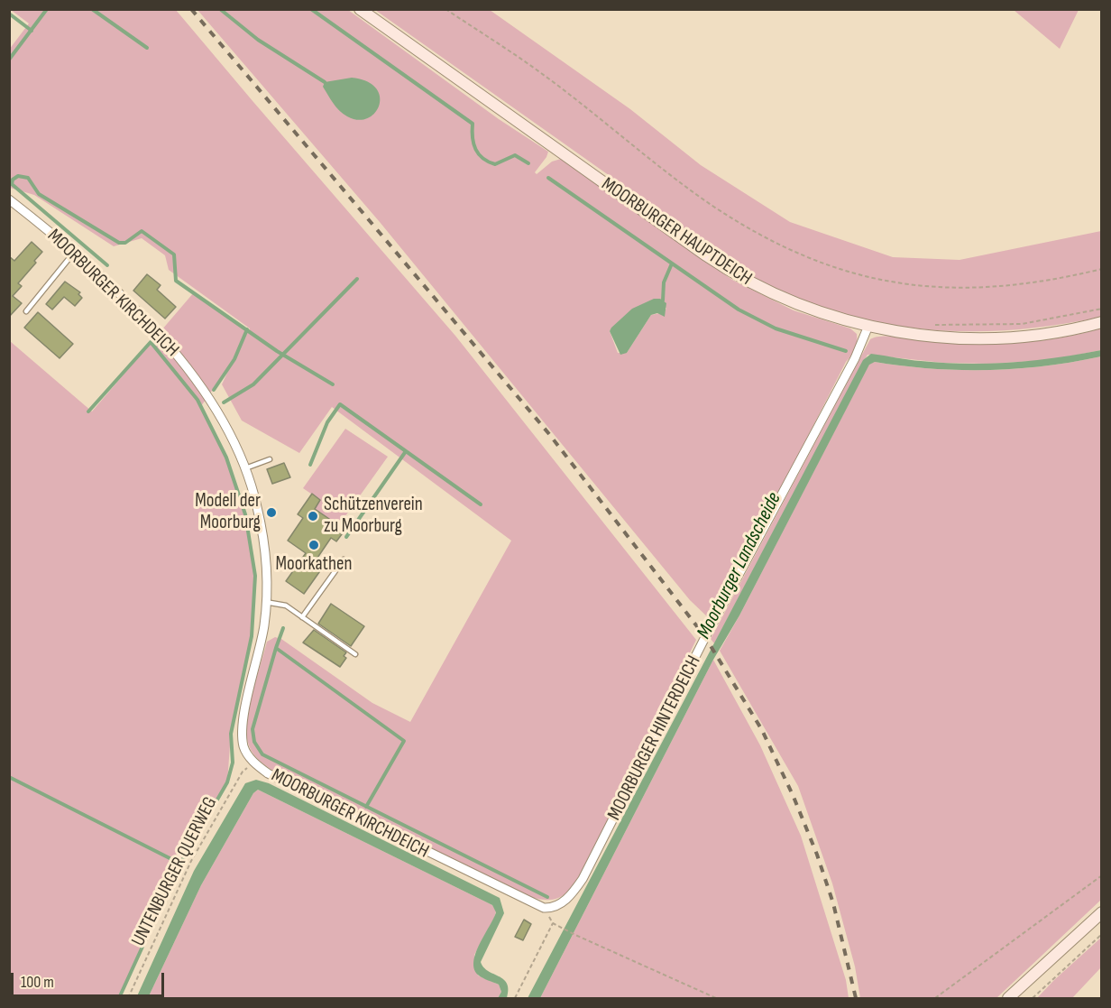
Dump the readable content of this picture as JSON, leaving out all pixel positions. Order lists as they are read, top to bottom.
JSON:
{
  "streets": {
    "main road": ["MOORBURGER HAUPTDEICH"],
    "street": ["MOORBURGER KIRCHDEICH", "MOORBURGER HINTERDEICH"],
    "path": ["UNTENBURGER QUERWEG"]
  },
  "crossings": [
    ["MOORBURGER HAUPTDEICH", "MOORBURGER HINTERDEICH"],
    ["MOORBURGER KIRCHDEICH", "MOORBURGER HINTERDEICH"],
    ["MOORBURGER KIRCHDEICH", "UNTENBURGER QUERWEG"]
  ],
  "water": ["Moorburger Landscheide"],
  "places": ["Modell der Moorburg", "Schützenverein zu Moorburg", "Moorkathen"],
  "scale_bar": "100 m"
}
